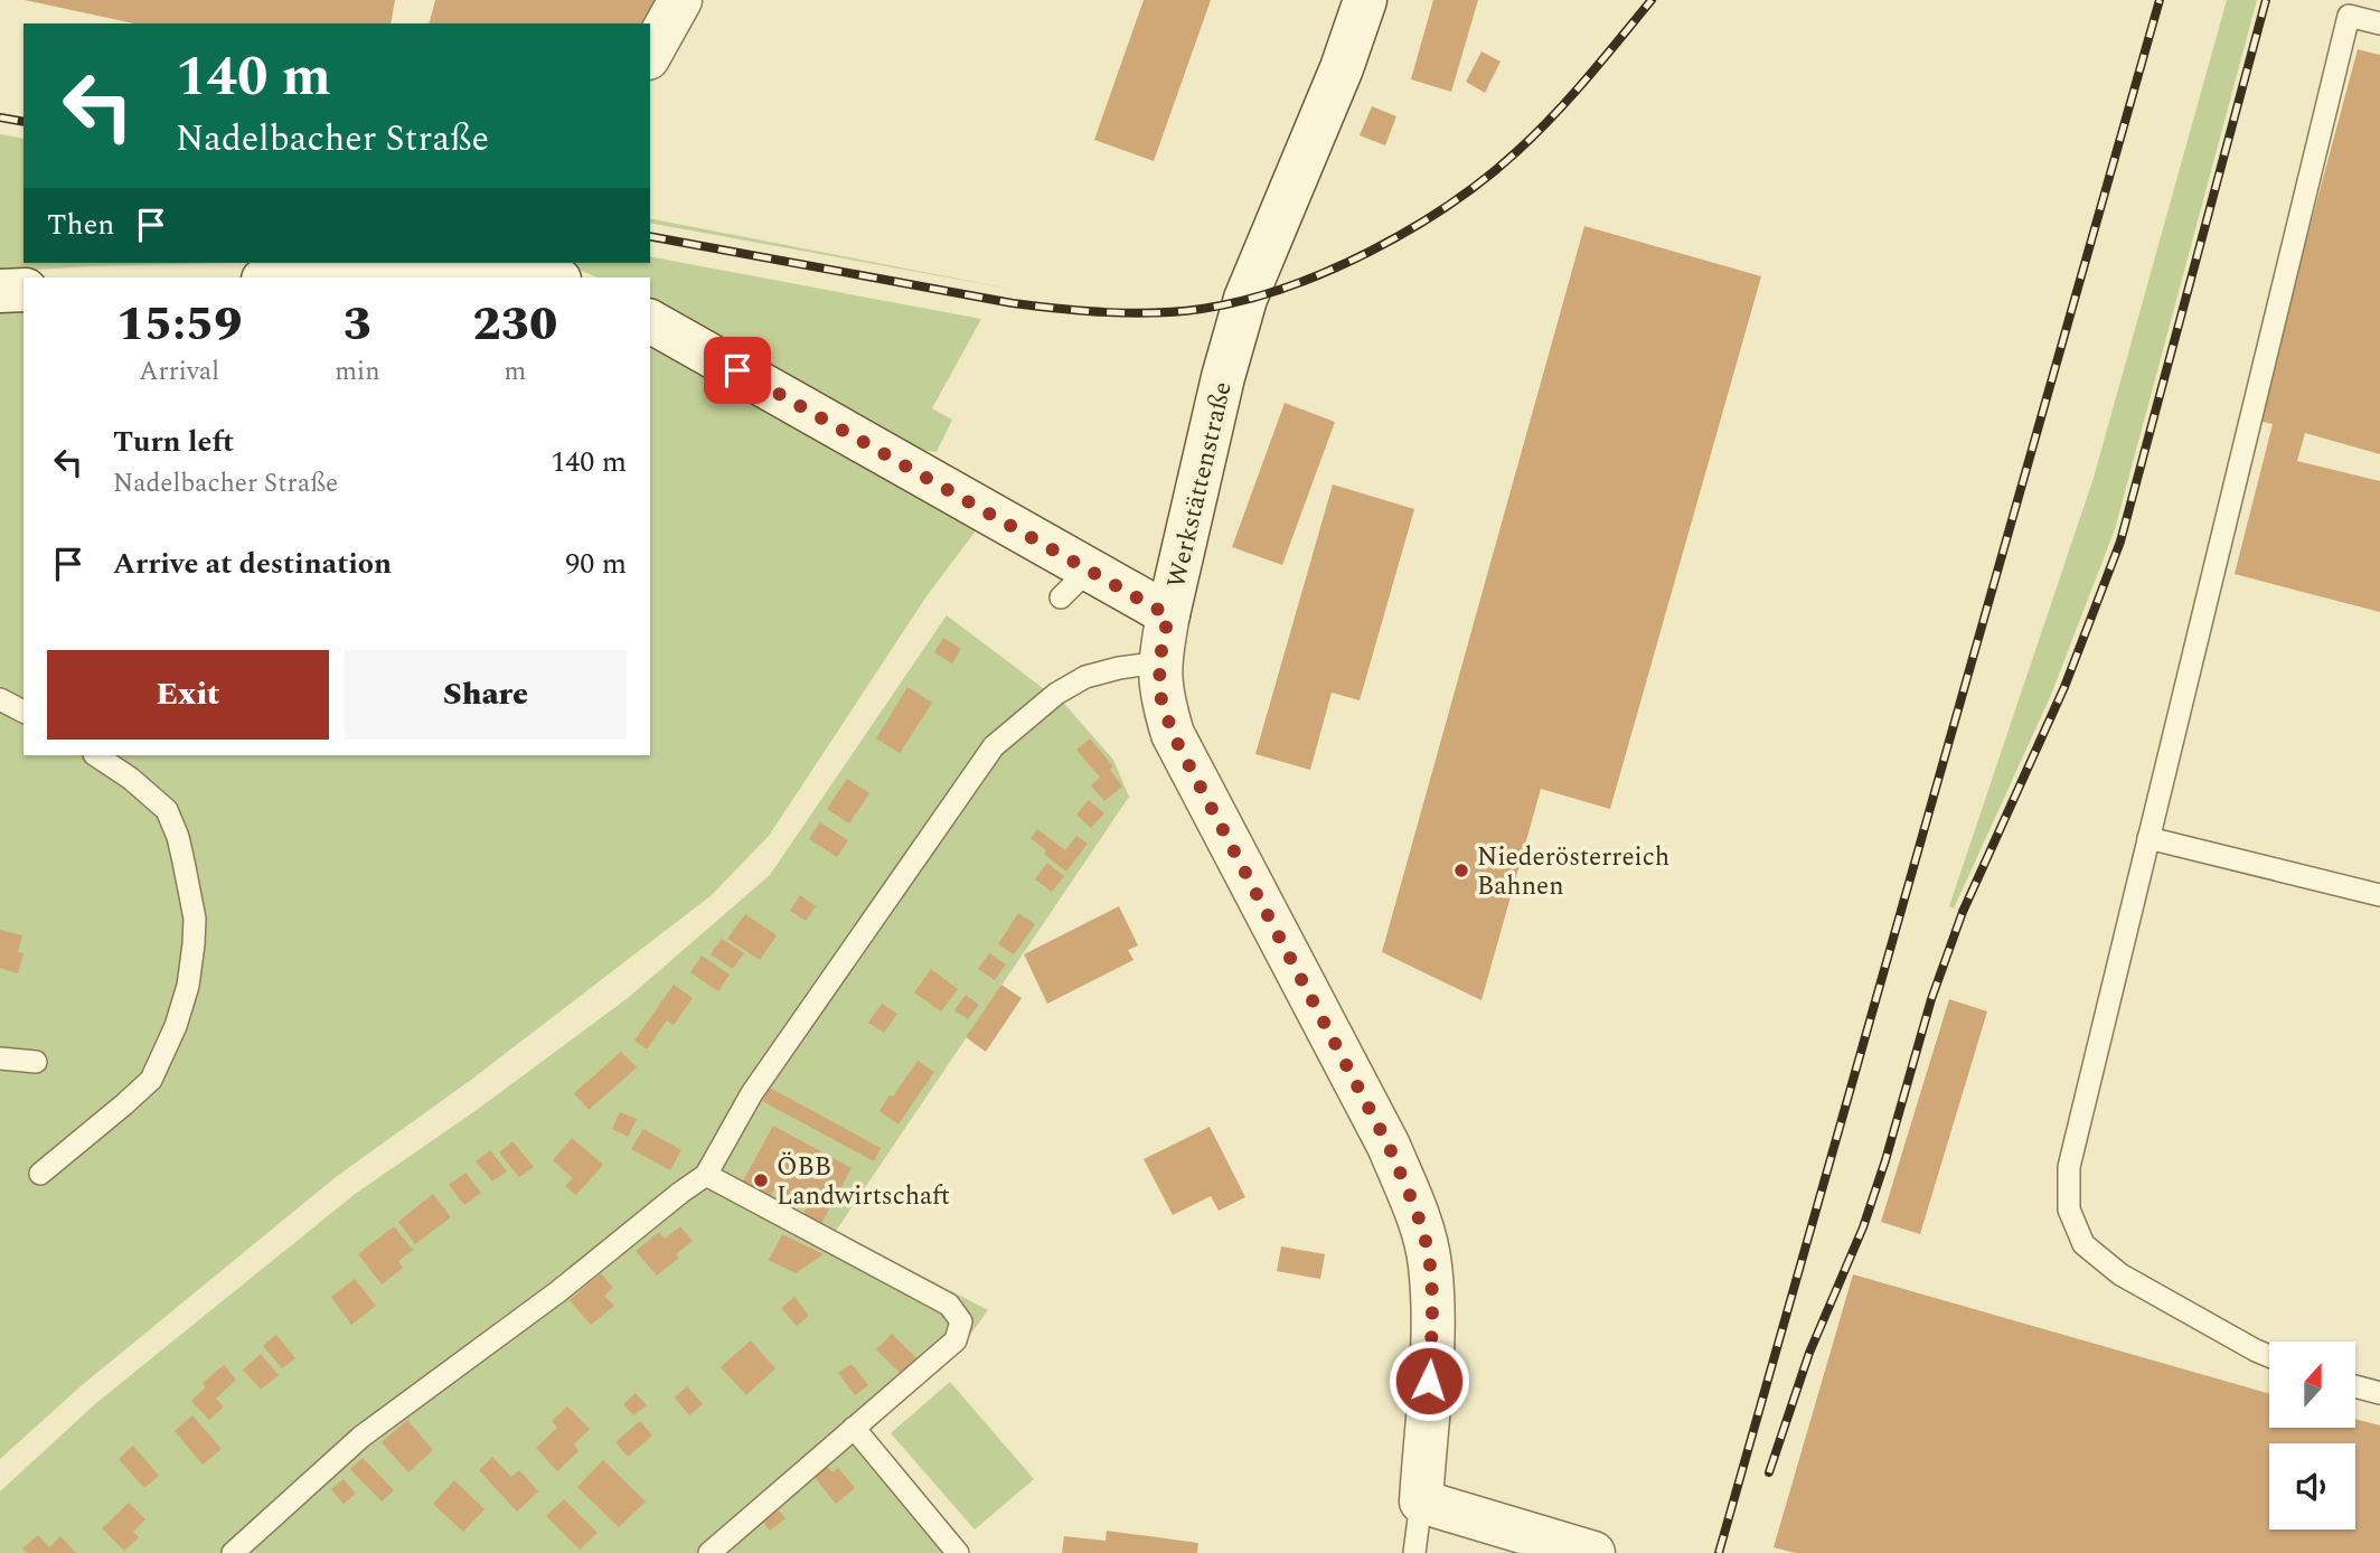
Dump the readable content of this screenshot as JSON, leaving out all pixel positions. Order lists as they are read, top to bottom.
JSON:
{
  "streets": {
    "street": ["Werkstättenstraße"]
  },
  "places": ["Niederösterreich Bahnen", "ÖBB Landwirtschaft"],
  "north": "top",
  "page": {
    "turn": ["140 m", "Nadelbacher Straße"],
    "then": "Then",
    "eta": [
      "15:59",
      "Arrival",
      "3",
      "min",
      "230",
      "m"
    ],
    "list": [
      {
        "name": "Turn left",
        "note": "Nadelbacher Straße",
        "value": "140 m"
      },
      {
        "name": "Arrive at destination",
        "value": "90 m"
      }
    ],
    "buttons": ["Exit", "Share"]
  }
}
